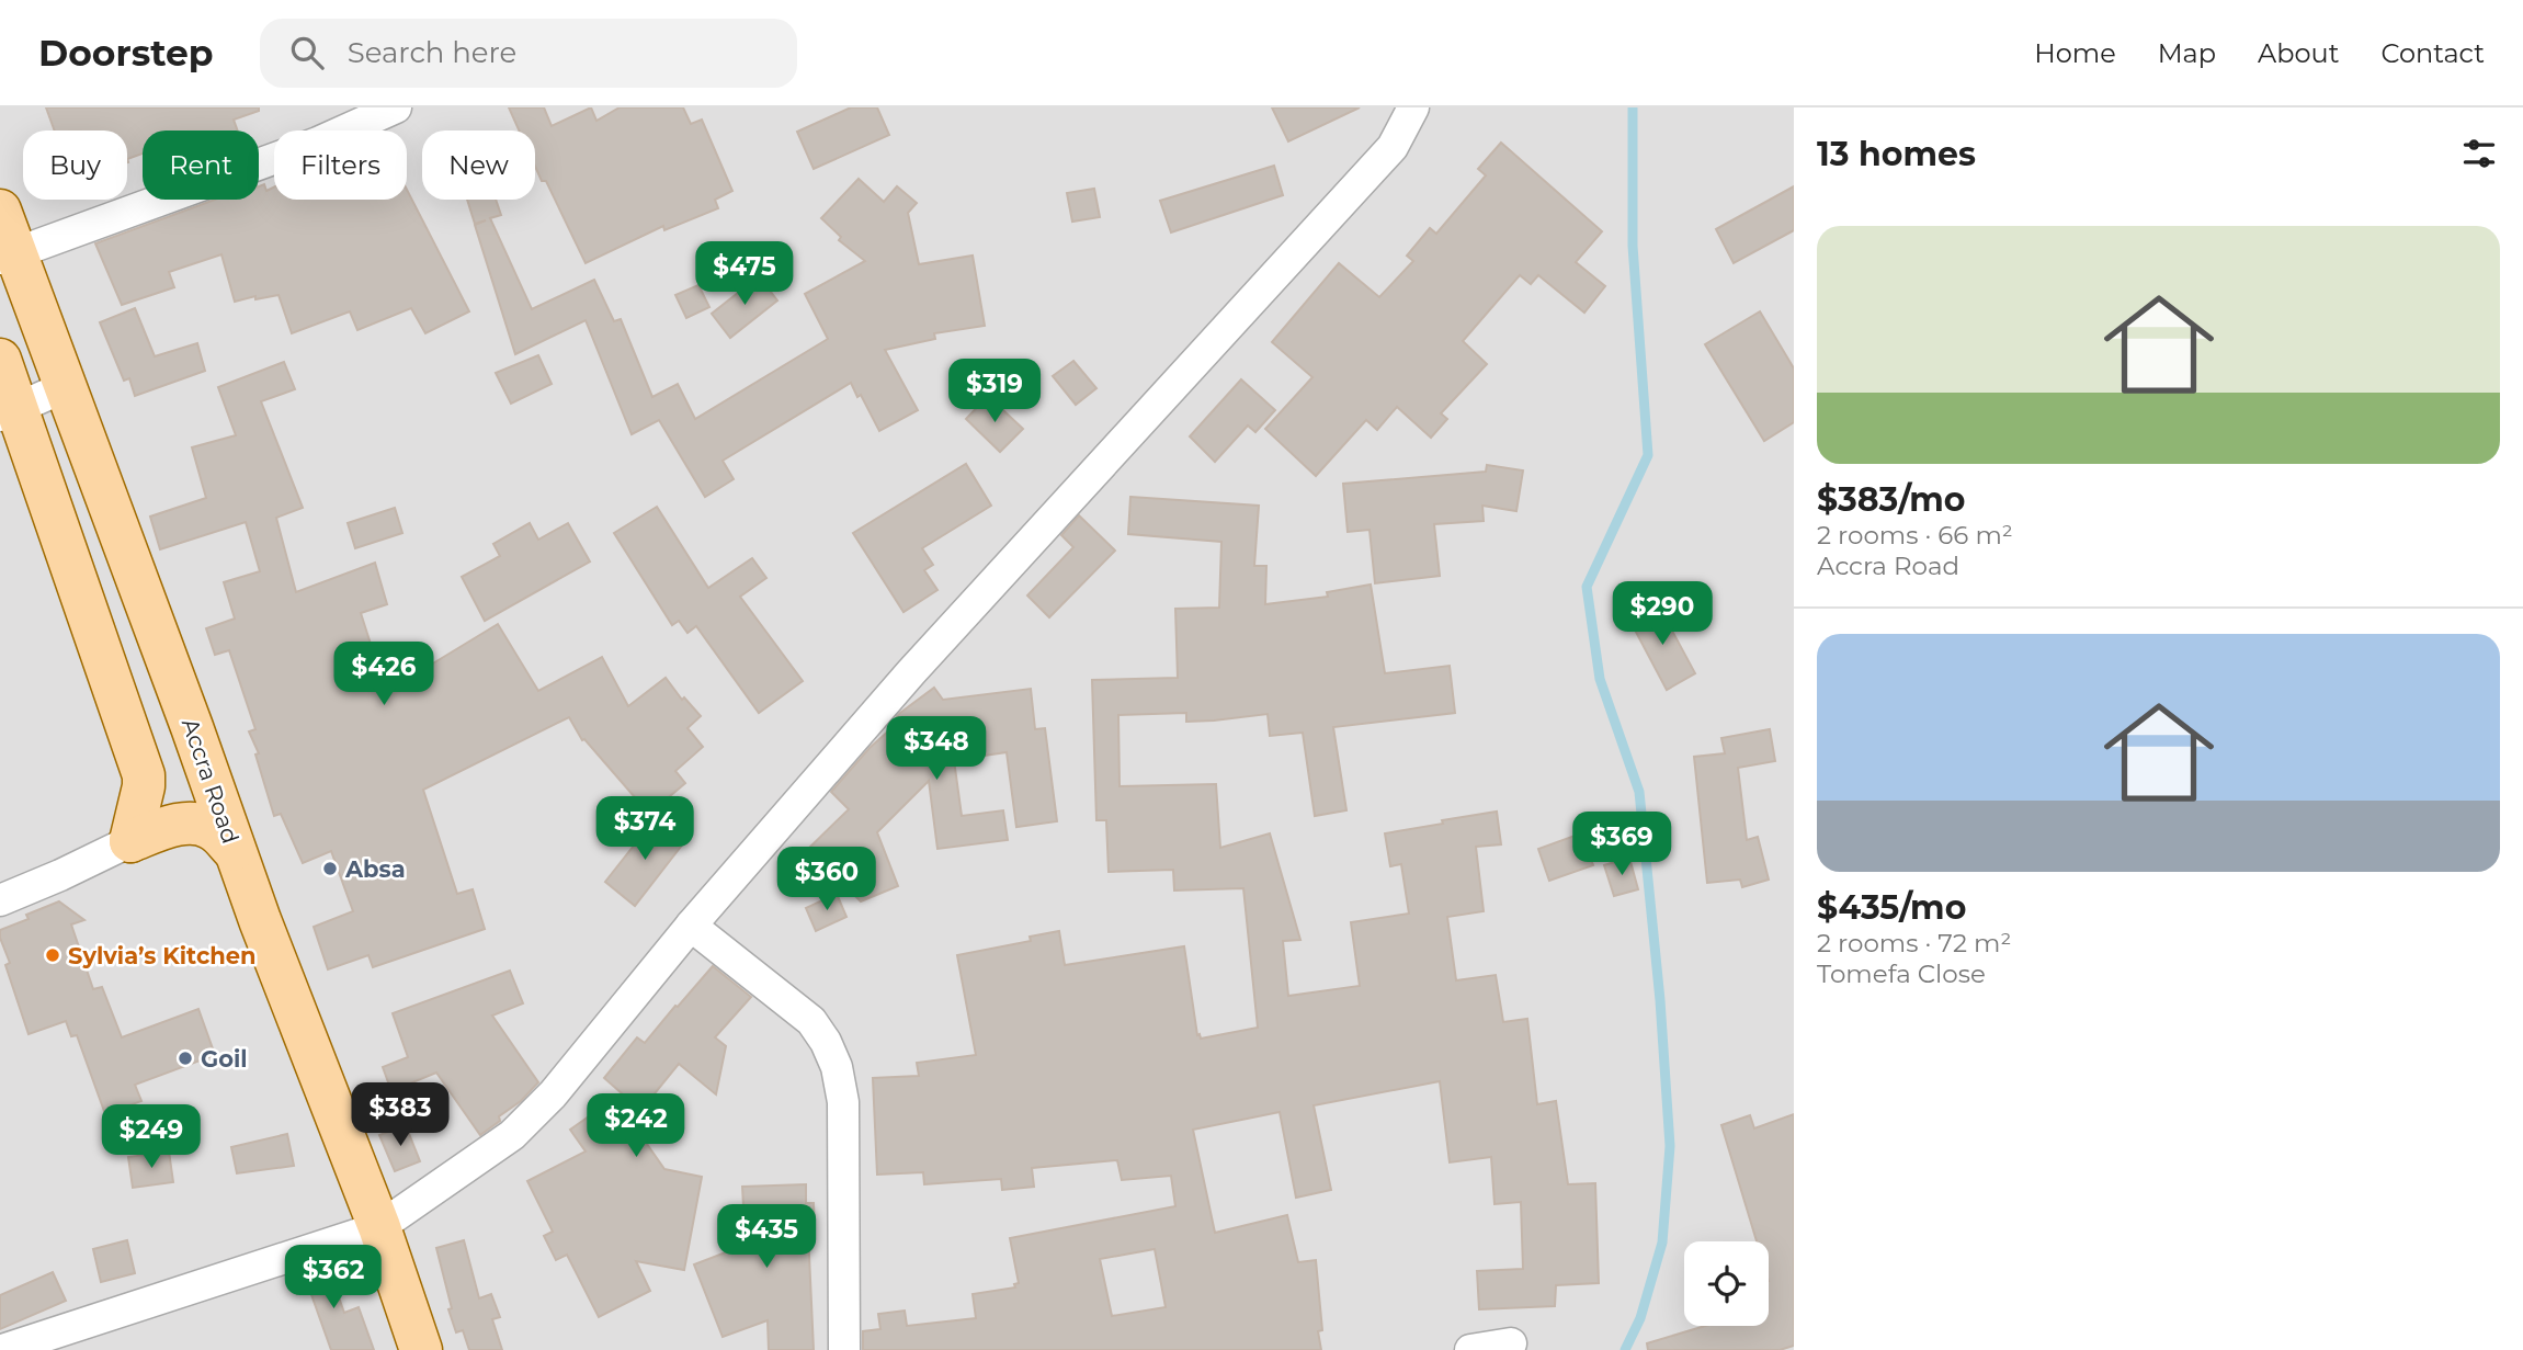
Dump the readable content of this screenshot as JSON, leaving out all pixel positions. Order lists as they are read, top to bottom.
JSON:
{
  "streets": {
    "main road": ["Accra Road"]
  },
  "places": ["Absa", "Sylvia’s Kitchen", "Goil"],
  "page": {
    "header": "Doorstep",
    "search": "Search here",
    "nav": [
      "Home",
      "Map",
      "About",
      "Contact"
    ],
    "heading": "13 homes",
    "chip": [
      "Buy",
      "Rent",
      "Filters",
      "New"
    ],
    "list": [
      {
        "name": "$383/mo",
        "note": "2 rooms · 66 m² · Accra Road"
      },
      {
        "name": "$435/mo",
        "note": "2 rooms · 72 m² · Tomefa Close"
      }
    ],
    "price": [
      "$475",
      "$319",
      "$290",
      "$426",
      "$348",
      "$374",
      "$369",
      "$360",
      "$383",
      "$242",
      "$249",
      "$435",
      "$362"
    ]
  }
}
